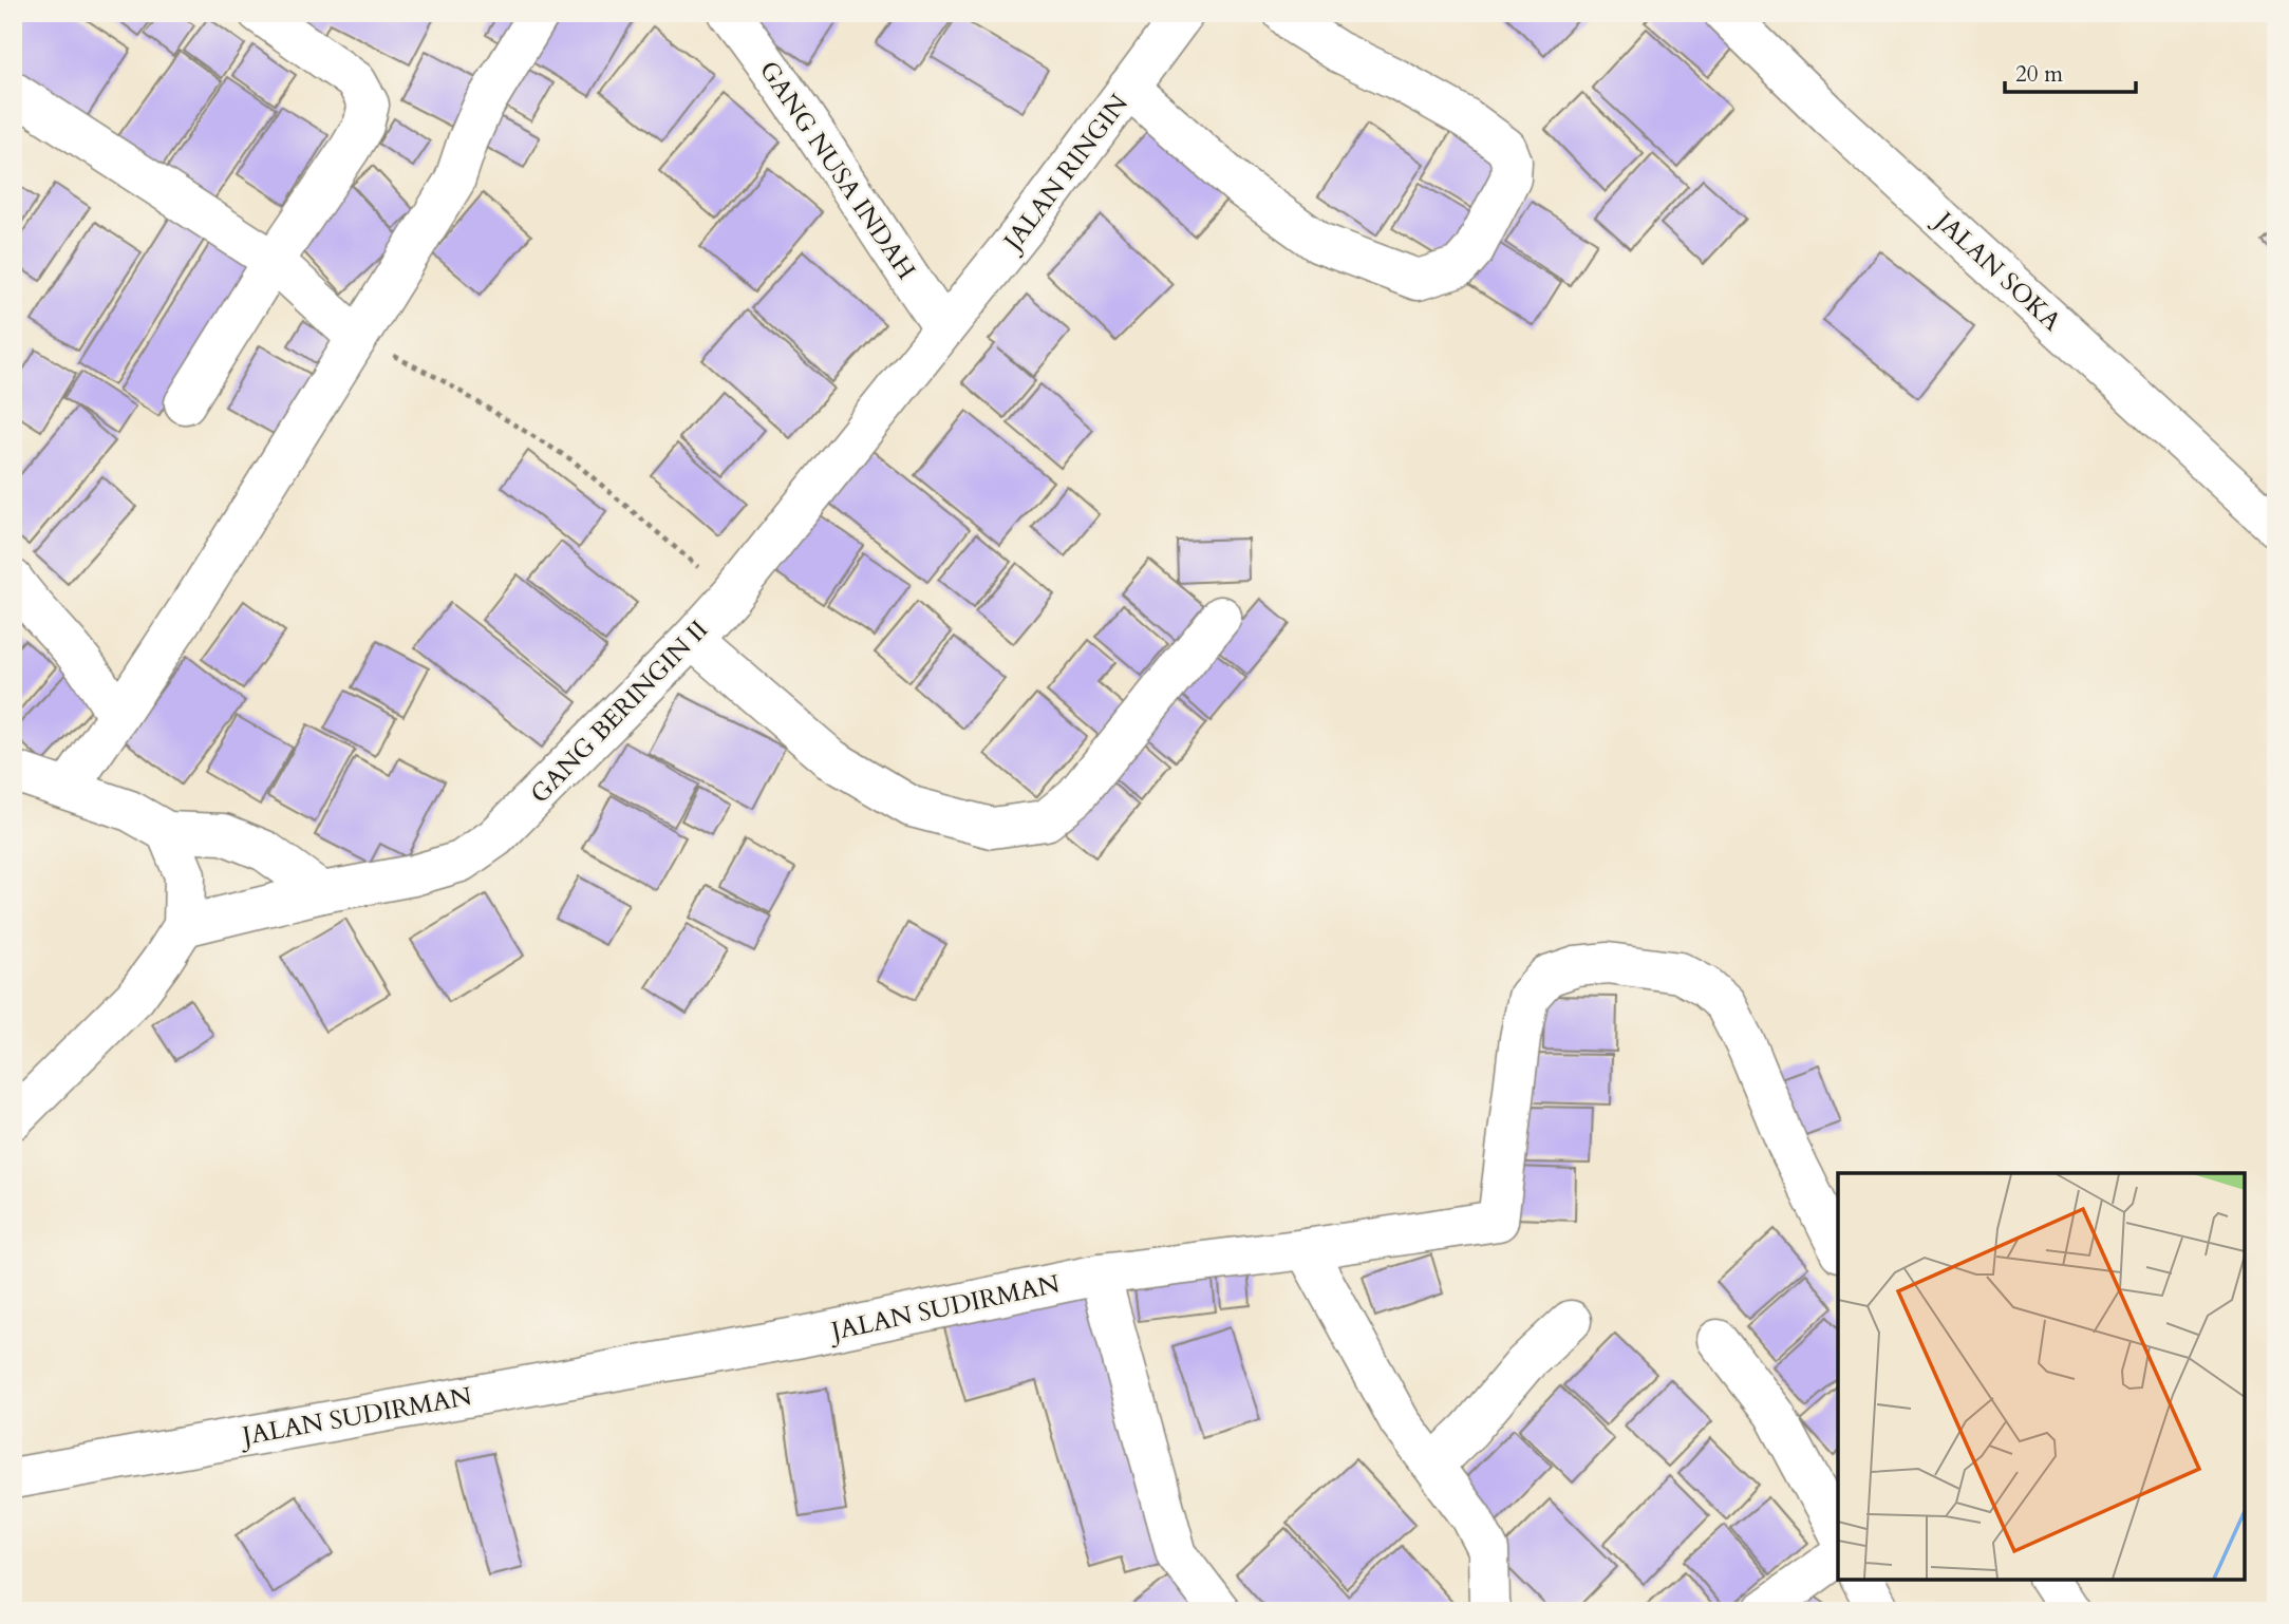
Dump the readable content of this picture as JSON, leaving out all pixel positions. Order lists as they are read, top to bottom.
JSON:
{
  "streets": {
    "street": [
      "GANG NUSA INDAH",
      "JALAN RINGIN",
      "JALAN SOKA",
      "GANG BERINGIN II",
      "JALAN SUDIRMAN"
    ]
  },
  "crossings": [
    ["GANG NUSA INDAH", "JALAN RINGIN"],
    ["GANG NUSA INDAH", "GANG BERINGIN II"],
    ["JALAN RINGIN", "GANG BERINGIN II"]
  ],
  "scale_bar": "20 m"
}
